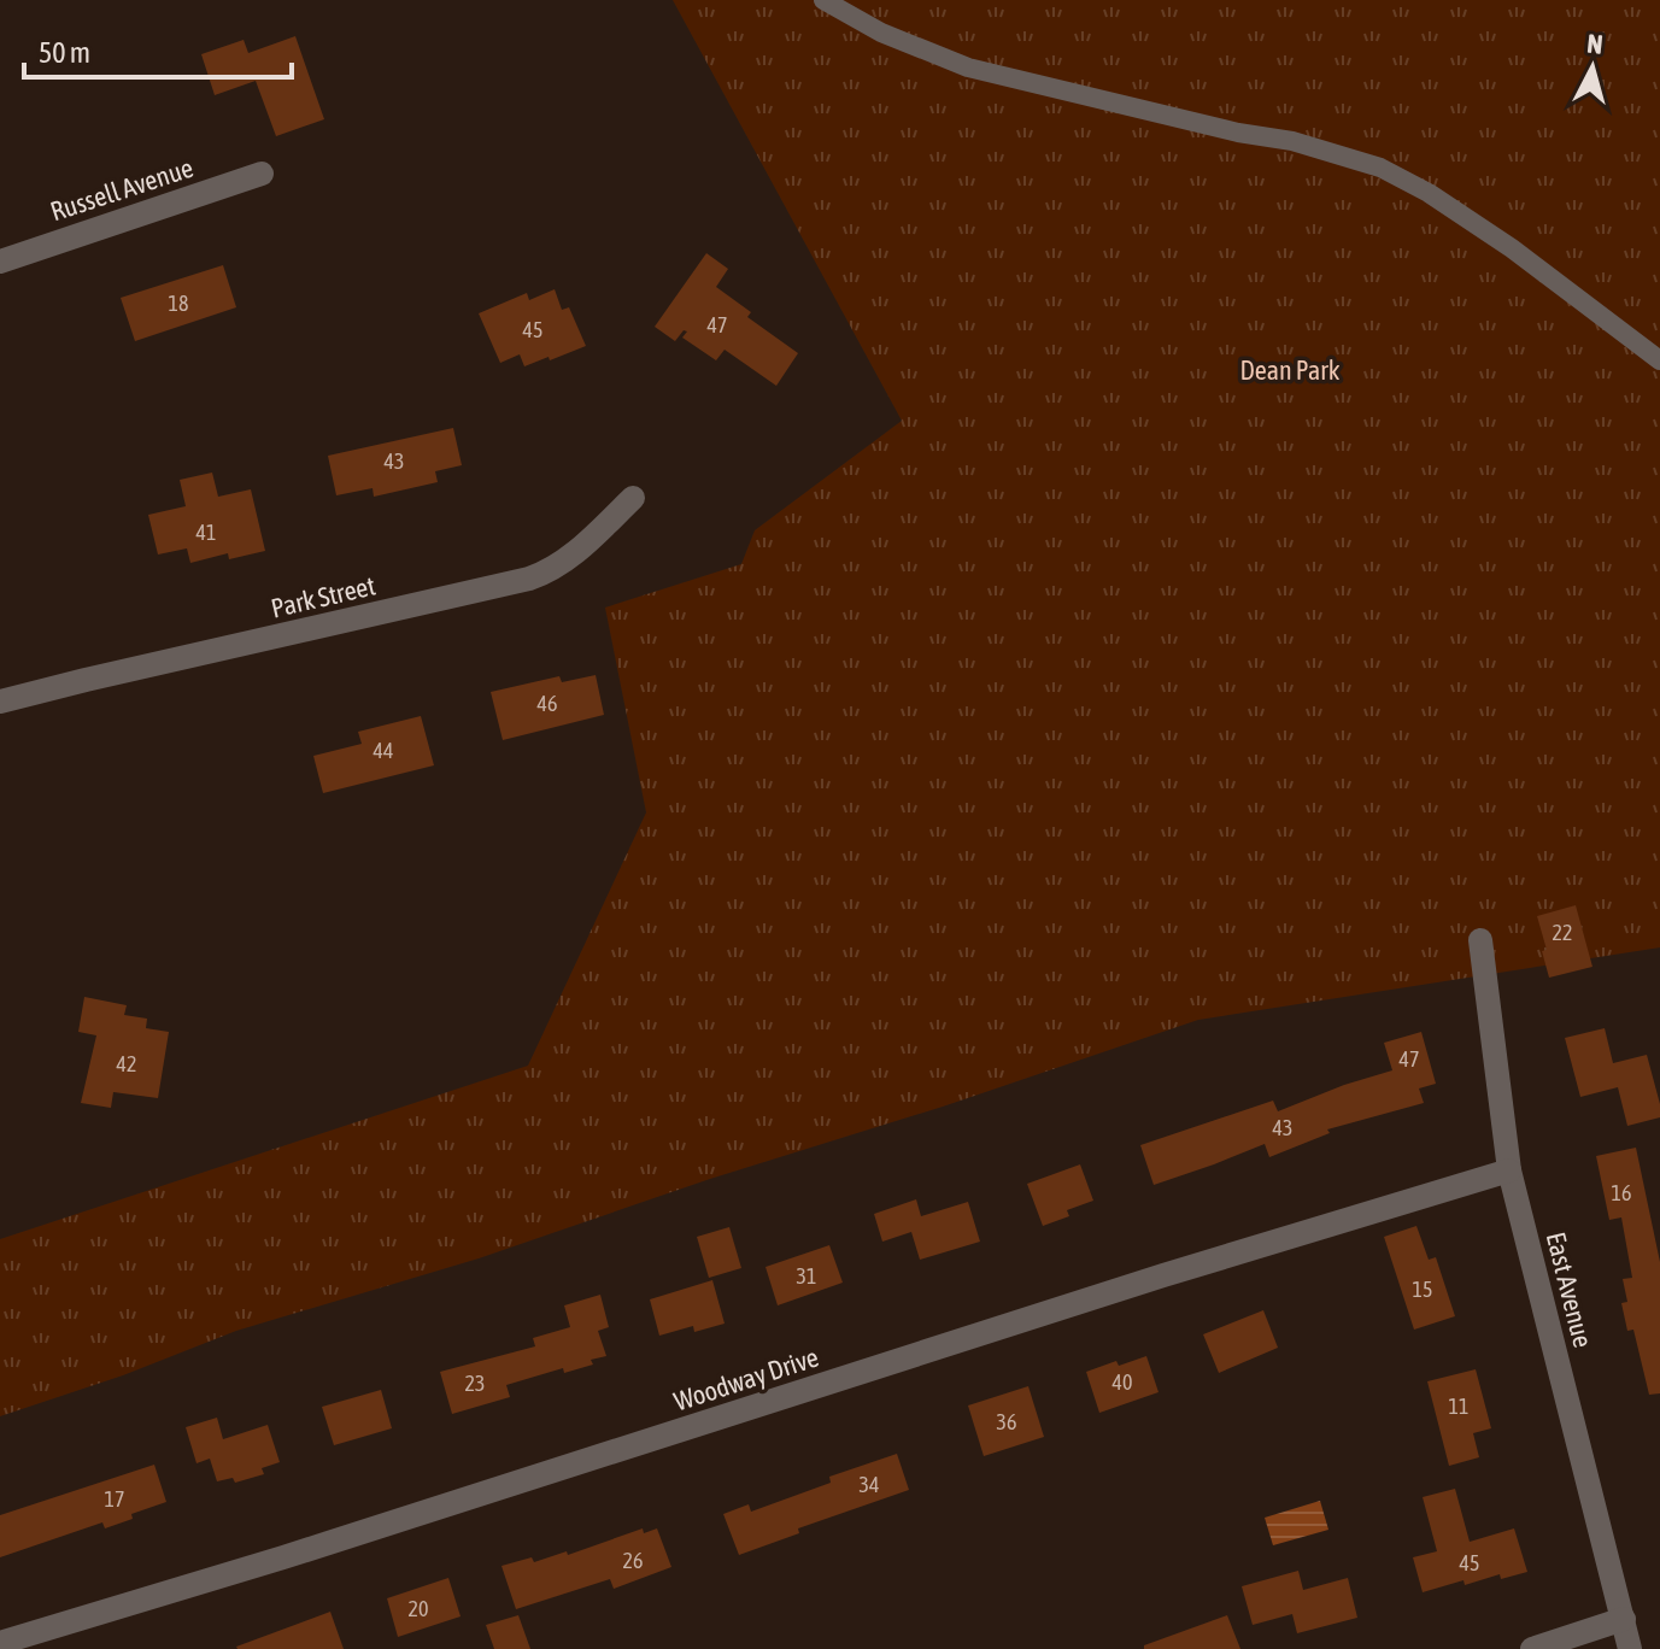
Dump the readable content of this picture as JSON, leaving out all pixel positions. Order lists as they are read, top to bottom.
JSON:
{
  "streets": {
    "street": [
      "Russell Avenue",
      "Park Street",
      "East Avenue",
      "Woodway Drive"
    ]
  },
  "crossings": [
    ["East Avenue", "Woodway Drive"]
  ],
  "parks": ["Dean Park"],
  "house_numbers": [
    "18",
    "47",
    "45",
    "43",
    "41",
    "46",
    "44",
    "22",
    "47",
    "42",
    "43",
    "16",
    "31",
    "15",
    "40",
    "23",
    "11",
    "36",
    "34",
    "17",
    "26",
    "45",
    "20"
  ],
  "scale_bar": "50 m",
  "north": "top"
}
